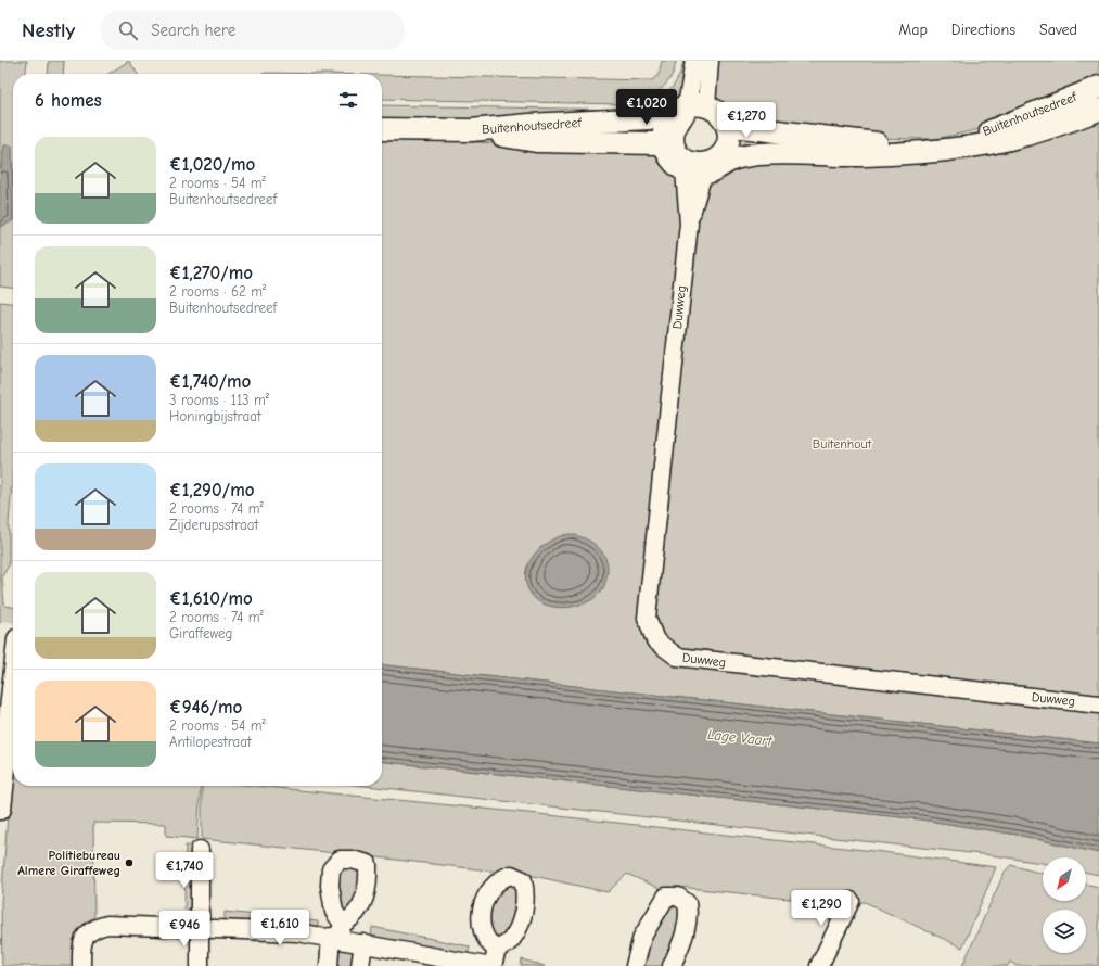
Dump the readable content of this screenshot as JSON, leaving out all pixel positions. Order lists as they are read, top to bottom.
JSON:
{
  "streets": {
    "main road": ["Buitenhoutsedreef"],
    "street": ["Duwweg"]
  },
  "crossings": [
    ["Buitenhoutsedreef", "Duwweg"]
  ],
  "water": ["Lage Vaart"],
  "parks": ["Buitenhout"],
  "places": ["Politiebureau Almere Giraffeweg"],
  "north": "bottom left",
  "page": {
    "header": "Nestly",
    "search": "Search here",
    "nav": ["Map", "Directions", "Saved"],
    "heading": "6 homes",
    "price": [
      "€1,020",
      "€1,270",
      "€1,740",
      "€1,290",
      "€1,610",
      "€946"
    ],
    "list": [
      {
        "name": "€1,020/mo",
        "note": "2 rooms · 54 m² · Buitenhoutsedreef"
      },
      {
        "name": "€1,270/mo",
        "note": "2 rooms · 62 m² · Buitenhoutsedreef"
      },
      {
        "name": "€1,740/mo",
        "note": "3 rooms · 113 m² · Honingbijstraat"
      },
      {
        "name": "€1,290/mo",
        "note": "2 rooms · 74 m² · Zijderupsstraat"
      },
      {
        "name": "€1,610/mo",
        "note": "2 rooms · 74 m² · Giraffeweg"
      },
      {
        "name": "€946/mo",
        "note": "2 rooms · 54 m² · Antilopestraat"
      }
    ]
  }
}
